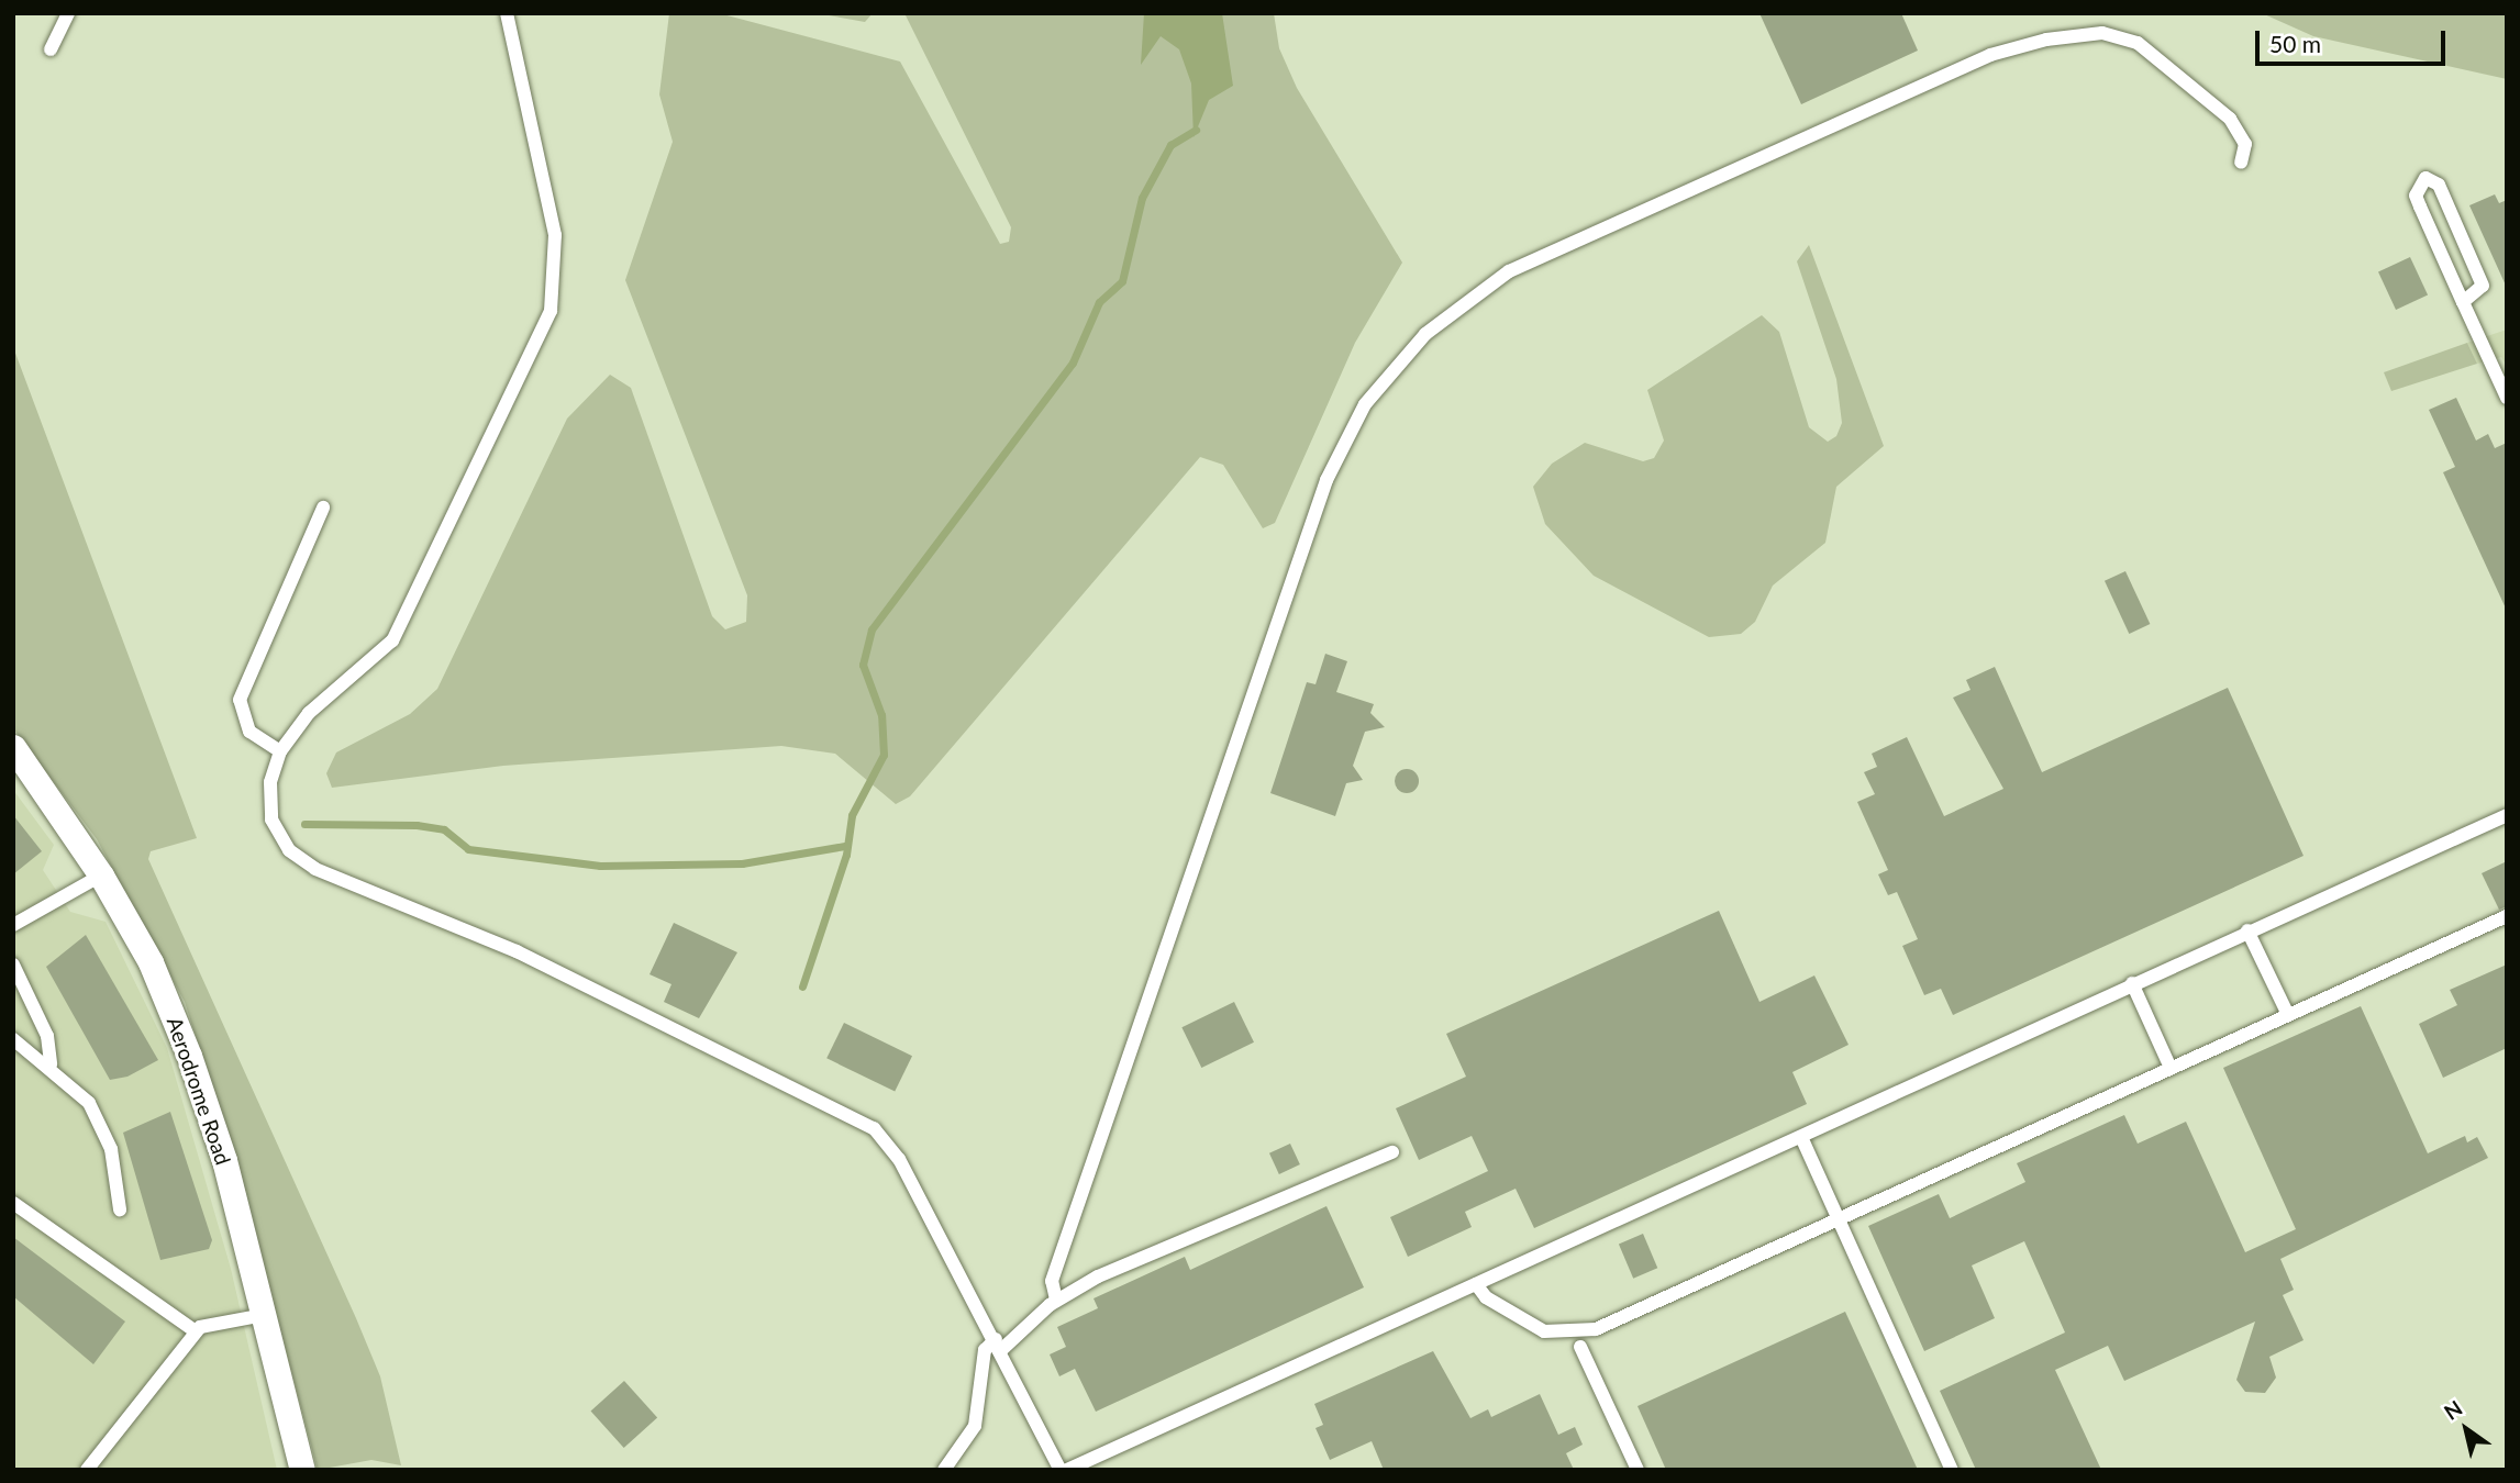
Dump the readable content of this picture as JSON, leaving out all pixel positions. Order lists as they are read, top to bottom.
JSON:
{
  "streets": {
    "street": ["Aerodrome Road"]
  },
  "scale_bar": "50 m",
  "north": "top left"
}
